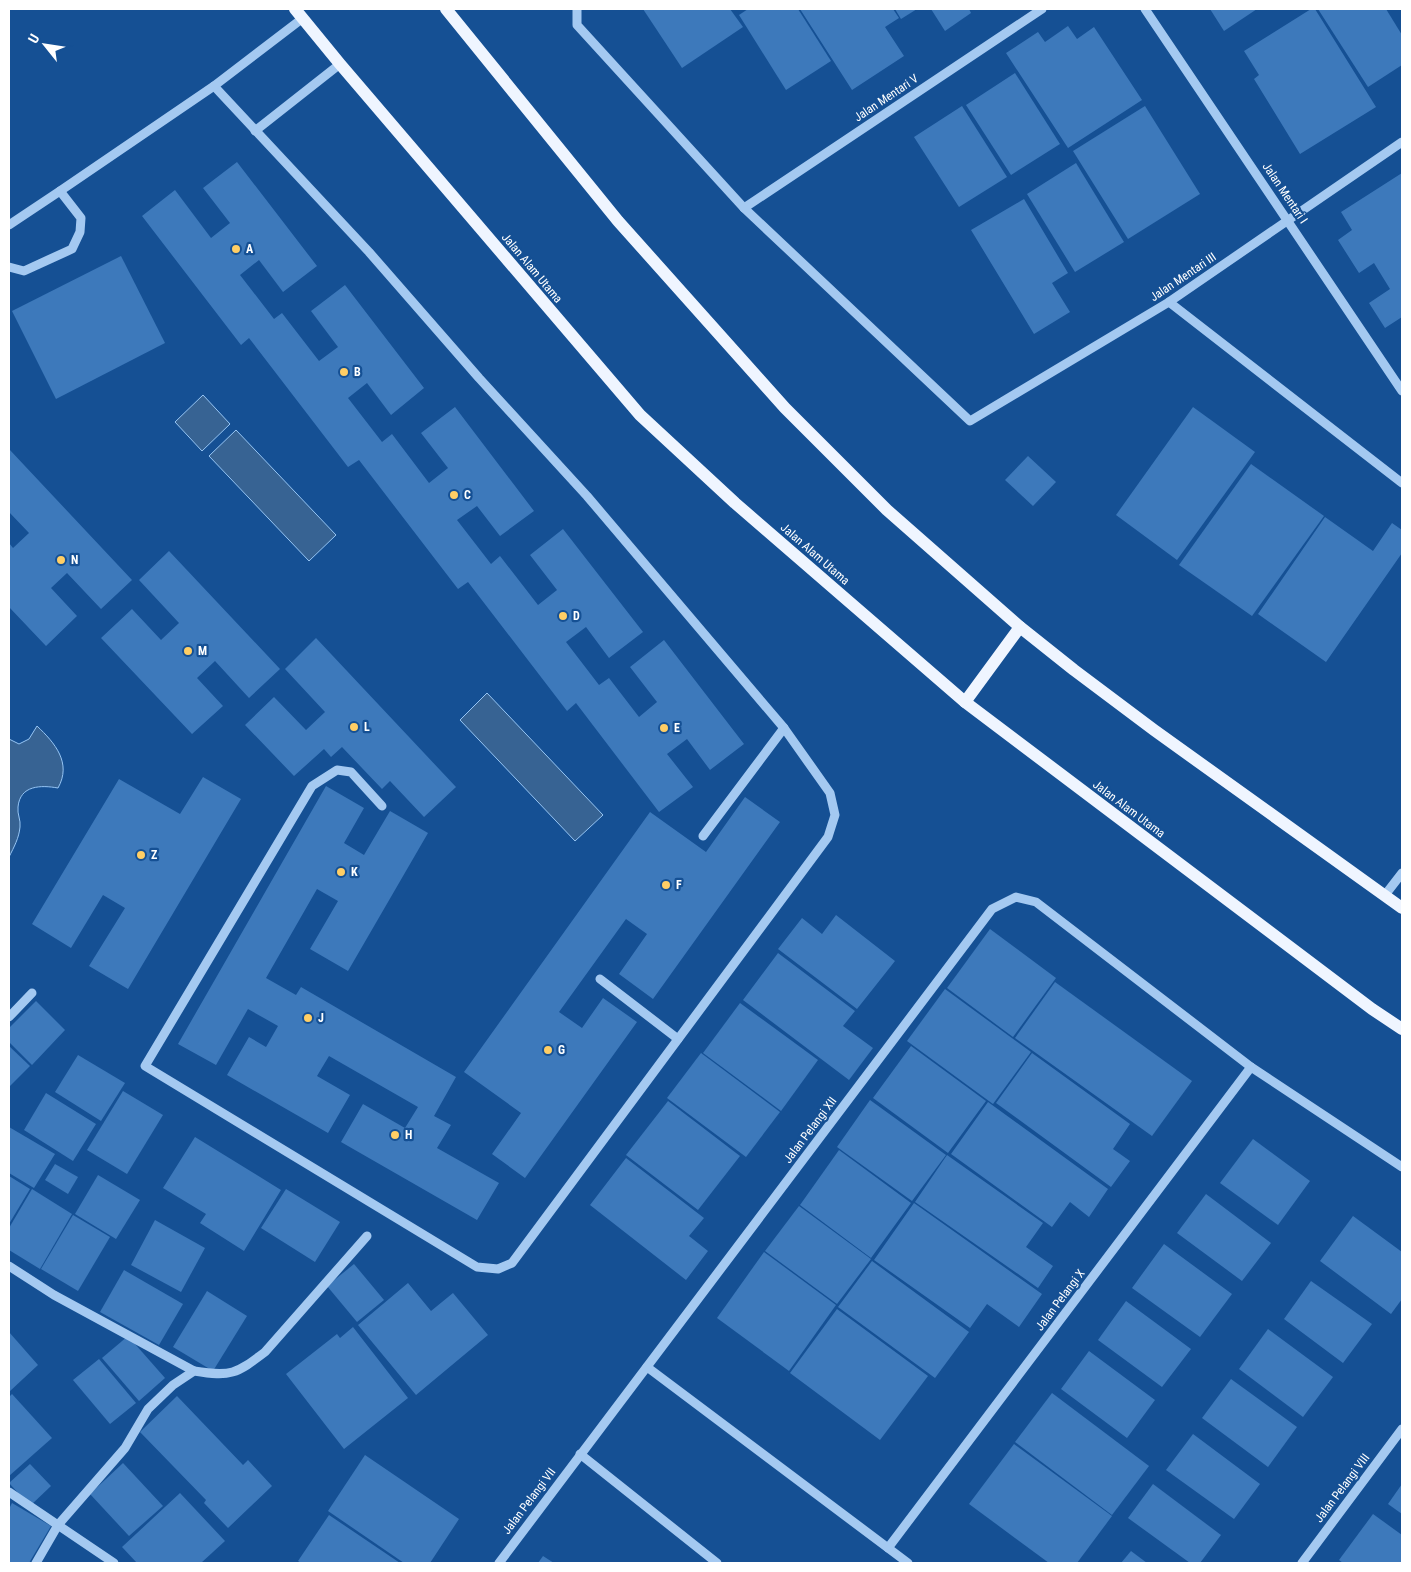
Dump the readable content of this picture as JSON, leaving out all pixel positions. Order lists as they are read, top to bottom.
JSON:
{
  "streets": {
    "main road": ["Jalan Alam Utama"],
    "street": [
      "Jalan Mentari V",
      "Jalan Mentari I",
      "Jalan Mentari III",
      "Jalan Pelangi XII",
      "Jalan Pelangi X",
      "Jalan Pelangi VIII",
      "Jalan Pelangi VII"
    ]
  },
  "crossings": [
    ["Jalan Mentari V", "Jalan Mentari III"],
    ["Jalan Mentari I", "Jalan Mentari III"],
    ["Jalan Pelangi XII", "Jalan Pelangi X"],
    ["Jalan Pelangi XII", "Jalan Pelangi VII"]
  ],
  "places": [
    "A",
    "B",
    "C",
    "N",
    "D",
    "M",
    "L",
    "E",
    "Z",
    "K",
    "F",
    "J",
    "G",
    "H"
  ],
  "north": "top left"
}
